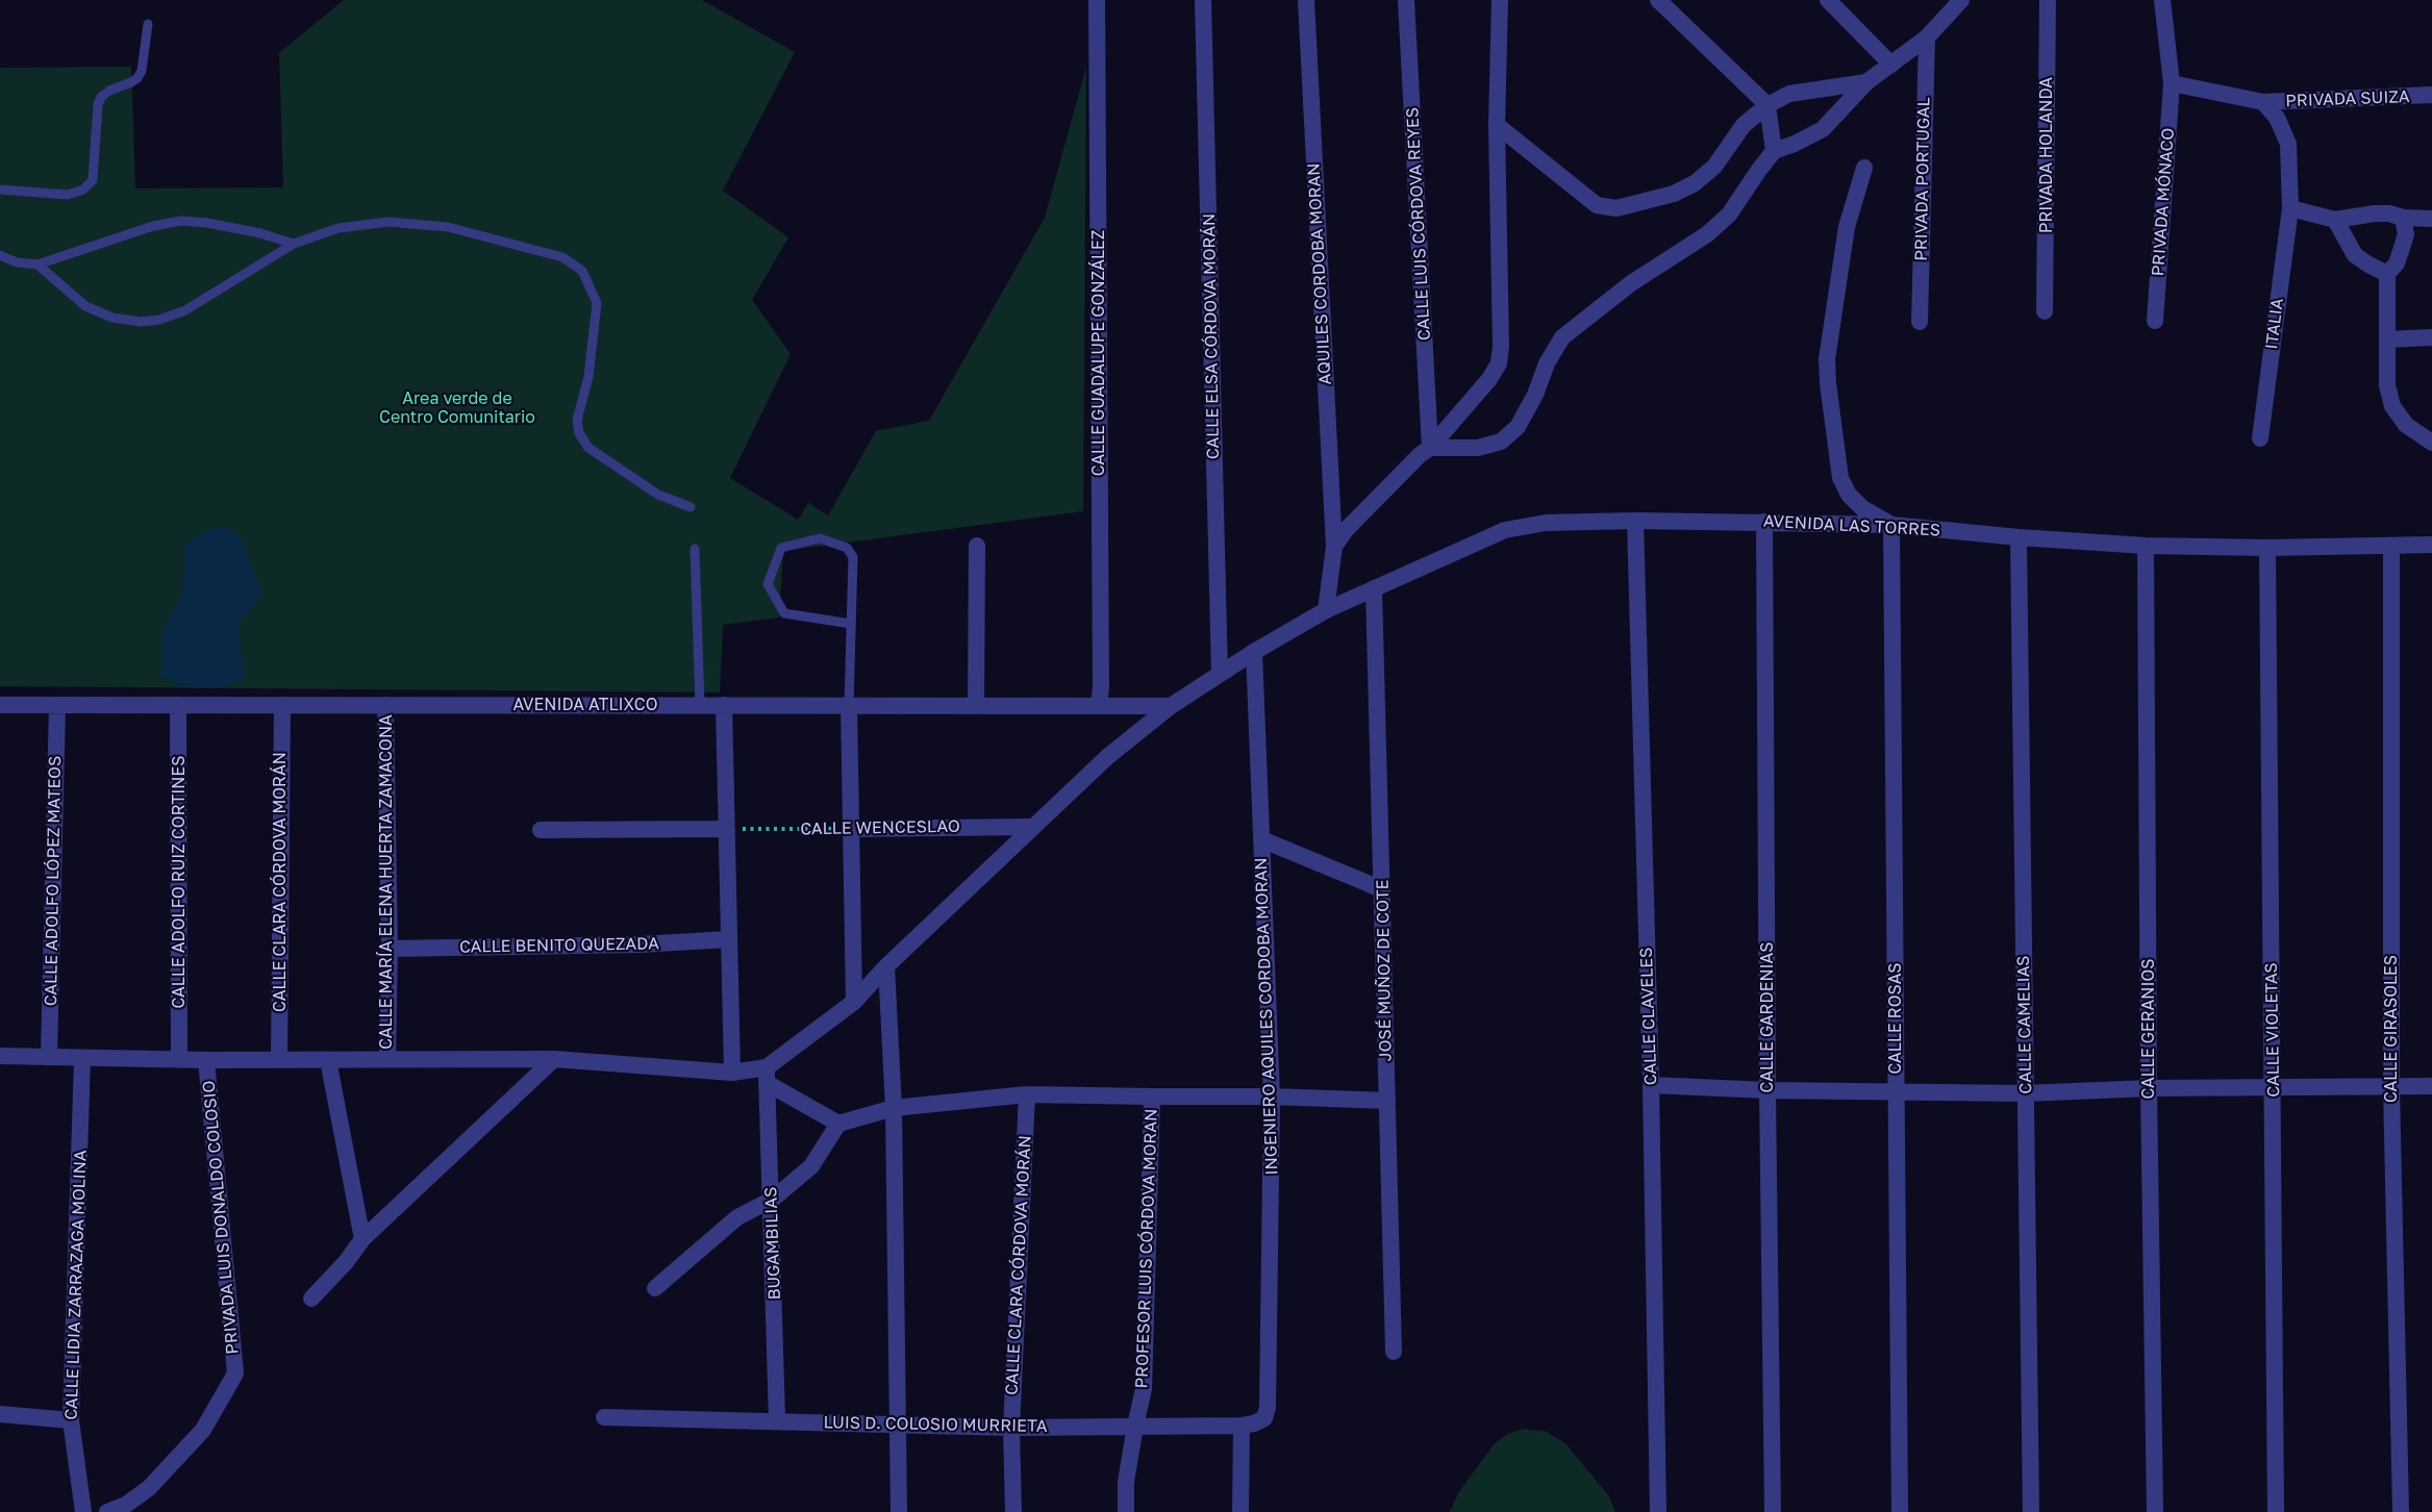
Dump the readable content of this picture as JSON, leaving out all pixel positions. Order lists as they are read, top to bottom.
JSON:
{
  "streets": {
    "street": [
      "PRIVADA SUIZA",
      "PRIVADA HOLANDA",
      "PRIVADA PORTUGAL",
      "PRIVADA MÓNACO",
      "CALLE LUIS CÓRDOVA REYES",
      "AQUILES CORDOBA MORAN",
      "ITALIA",
      "CALLE ELSA CÓRDOVA MORÁN",
      "CALLE GUADALUPE GONZÁLEZ",
      "AVENIDA LAS TORRES",
      "AVENIDA ATLIXCO",
      "CALLE WENCESLAO",
      "CALLE ADOLFO LÓPEZ MATEOS",
      "CALLE ADOLFO RUIZ CORTINES",
      "CALLE CLARA CÓRDOVA MORÁN",
      "CALLE MARÍA ELENA HUERTA ZAMACONA",
      "CALLE BENITO QUEZADA",
      "JOSÉ MUÑOZ DE COTE",
      "INGENIERO AQUILES CORDOBA MORAN",
      "CALLE CLAVELES",
      "CALLE GARDENIAS",
      "CALLE ROSAS",
      "CALLE CAMELIAS",
      "CALLE GERANIOS",
      "CALLE GIRASOLES",
      "CALLE VIOLETAS",
      "PRIVADA LUIS DONALDO COLOSIO",
      "BUGAMBILIAS",
      "PROFESOR LUIS CÓRDOVA MORAN",
      "CALLE LIDIA ZARRAZAGA MOLINA",
      "LUIS D. COLOSIO MURRIETA"
    ]
  },
  "crossings": [
    ["PRIVADA SUIZA", "PRIVADA MÓNACO"],
    ["PRIVADA SUIZA", "ITALIA"],
    ["AQUILES CORDOBA MORAN", "AVENIDA LAS TORRES"],
    ["CALLE ELSA CÓRDOVA MORÁN", "AVENIDA LAS TORRES"],
    ["CALLE GUADALUPE GONZÁLEZ", "AVENIDA ATLIXCO"],
    ["AVENIDA LAS TORRES", "AVENIDA ATLIXCO"],
    ["AVENIDA LAS TORRES", "CALLE WENCESLAO"],
    ["AVENIDA LAS TORRES", "JOSÉ MUÑOZ DE COTE"],
    ["AVENIDA LAS TORRES", "INGENIERO AQUILES CORDOBA MORAN"],
    ["AVENIDA LAS TORRES", "CALLE CLAVELES"],
    ["AVENIDA LAS TORRES", "CALLE GARDENIAS"],
    ["AVENIDA LAS TORRES", "CALLE ROSAS"],
    ["AVENIDA LAS TORRES", "CALLE CAMELIAS"],
    ["AVENIDA LAS TORRES", "CALLE GERANIOS"],
    ["AVENIDA LAS TORRES", "CALLE GIRASOLES"],
    ["AVENIDA LAS TORRES", "CALLE VIOLETAS"],
    ["AVENIDA LAS TORRES", "BUGAMBILIAS"],
    ["AVENIDA ATLIXCO", "CALLE ADOLFO LÓPEZ MATEOS"],
    ["AVENIDA ATLIXCO", "CALLE ADOLFO RUIZ CORTINES"],
    ["AVENIDA ATLIXCO", "CALLE CLARA CÓRDOVA MORÁN"],
    ["AVENIDA ATLIXCO", "CALLE MARÍA ELENA HUERTA ZAMACONA"],
    ["CALLE CLARA CÓRDOVA MORÁN", "LUIS D. COLOSIO MURRIETA"],
    ["CALLE MARÍA ELENA HUERTA ZAMACONA", "CALLE BENITO QUEZADA"],
    ["INGENIERO AQUILES CORDOBA MORAN", "LUIS D. COLOSIO MURRIETA"],
    ["BUGAMBILIAS", "LUIS D. COLOSIO MURRIETA"],
    ["PROFESOR LUIS CÓRDOVA MORAN", "LUIS D. COLOSIO MURRIETA"]
  ],
  "parks": ["Area verde de Centro Comunitario"]
}
